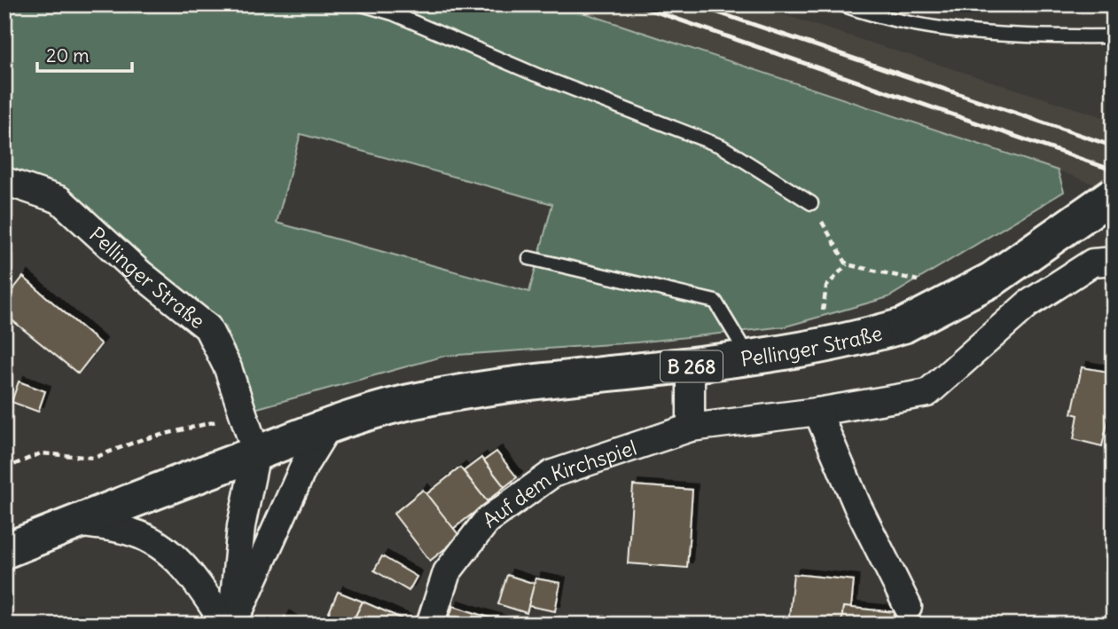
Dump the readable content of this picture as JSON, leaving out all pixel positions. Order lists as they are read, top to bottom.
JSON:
{
  "streets": {
    "main road": ["Pellinger Straße", "B 268"],
    "street": ["Auf dem Kirchspiel"]
  },
  "crossings": [
    ["Pellinger Straße", "B 268"]
  ],
  "scale_bar": "20 m"
}
